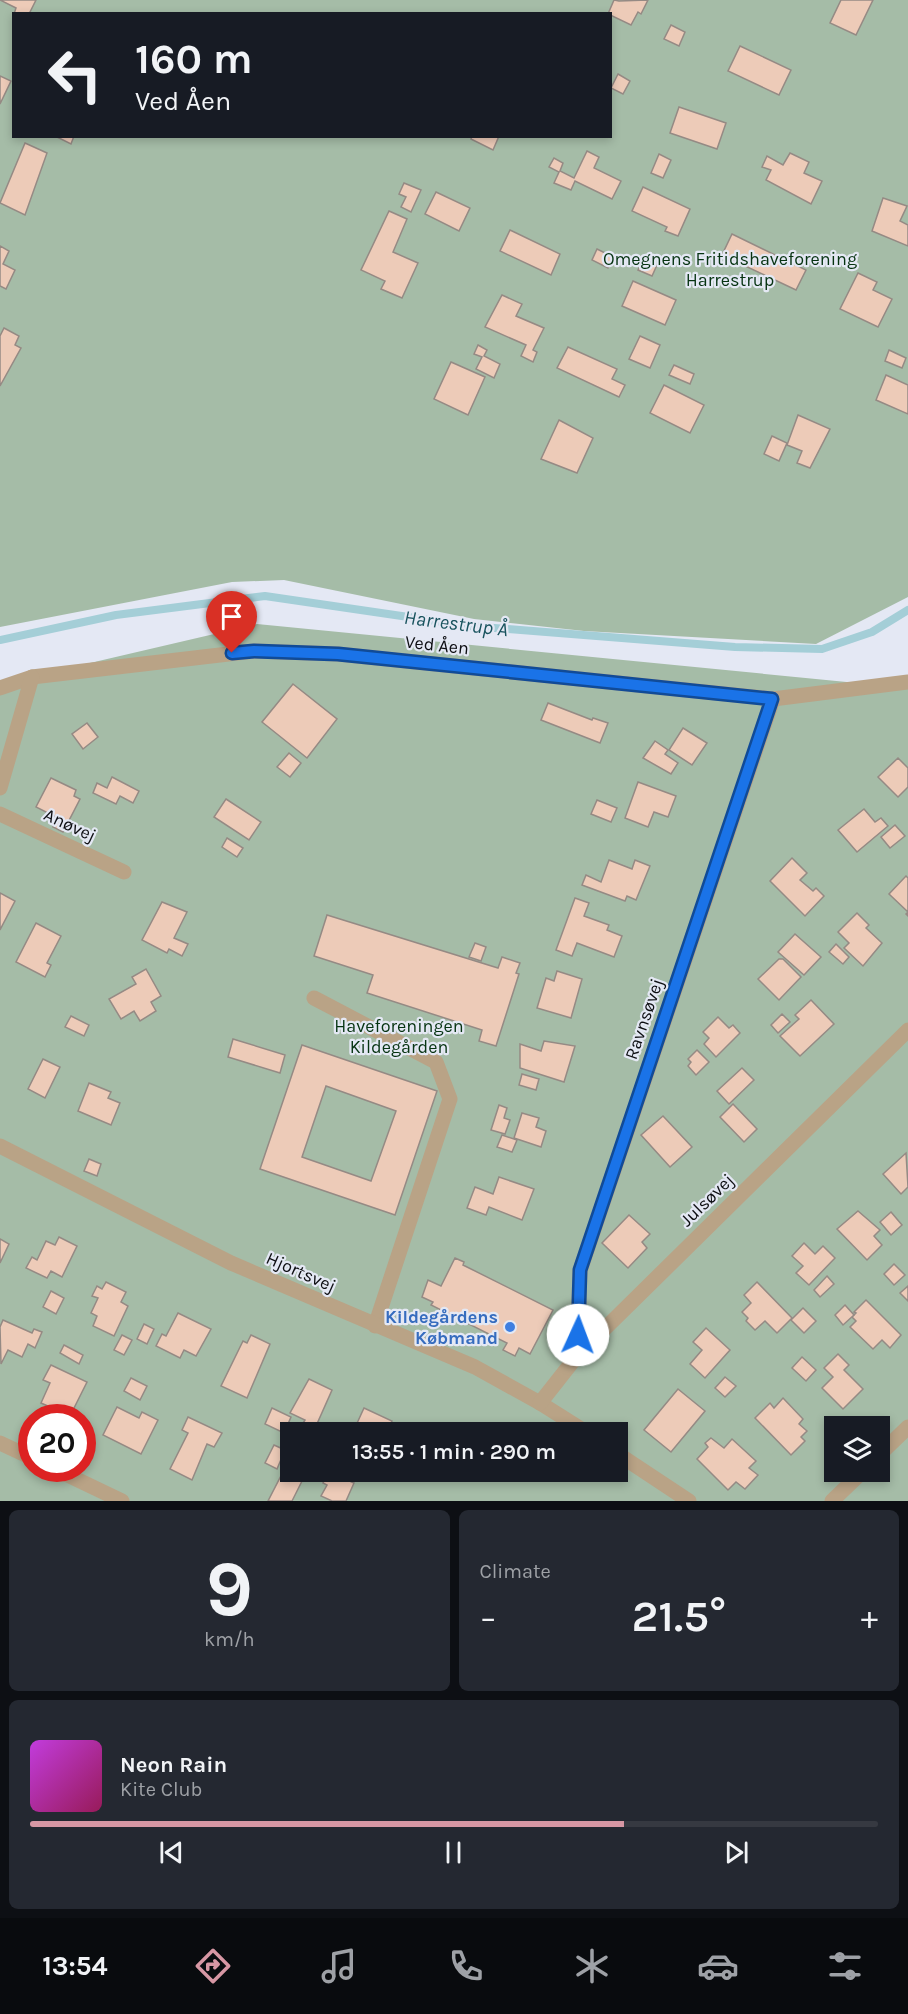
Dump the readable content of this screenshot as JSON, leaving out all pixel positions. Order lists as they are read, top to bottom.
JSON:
{
  "streets": {
    "lane": [
      "Ved Åen",
      "Anøvej",
      "Ravnsøvej",
      "Julsøvej",
      "Hjortsvej"
    ]
  },
  "crossings": [
    ["Ved Åen", "Ravnsøvej"],
    ["Ravnsøvej", "Julsøvej"],
    ["Julsøvej", "Hjortsvej"]
  ],
  "water": ["Harrestrup Å"],
  "parks": ["Omegnens Fritidshaveforening Harrestrup", "Haveforeningen Kildegården"],
  "places": ["Kildegårdens Købmand"],
  "page": {
    "turn": ["160 m", "Ved Åen"],
    "limit": "20",
    "trip": "13:55 · 1 min · 290 m",
    "tile": [
      ["9", "km/h"],
      "Climate"
    ],
    "heat": ["−", "21.5°", "+"],
    "song": ["Neon Rain", "Kite Club"],
    "tabs": "13:54"
  }
}
